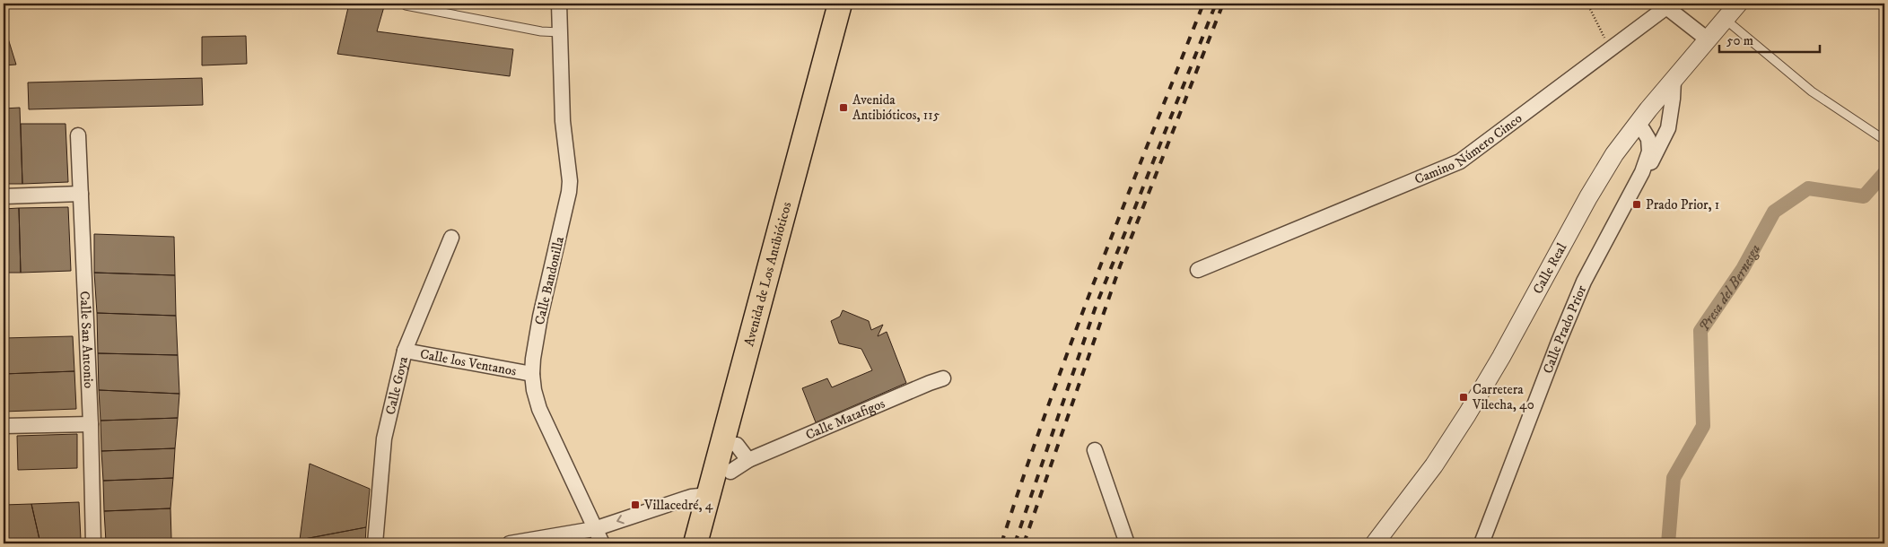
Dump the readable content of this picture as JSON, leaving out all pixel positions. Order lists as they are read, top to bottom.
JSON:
{
  "streets": {
    "main road": ["Avenida de Los Antibióticos"],
    "street": [
      "Camino Número Cinco",
      "Calle Real",
      "Calle Bandonilla",
      "Calle Prado Prior",
      "Calle San Antonio",
      "Calle los Ventanos",
      "Calle Goya",
      "Calle Matafigos"
    ]
  },
  "crossings": [
    ["Camino Número Cinco", "Calle Real"],
    ["Calle Real", "Calle Prado Prior"],
    ["Avenida de Los Antibióticos", "Calle Matafigos"],
    ["Calle Bandonilla", "Calle los Ventanos"],
    ["Calle los Ventanos", "Calle Goya"]
  ],
  "water": ["Presa del Bernesga"],
  "places": {
    "transit": [
      "Avenida Antibióticos, 115",
      "Prado Prior, 1",
      "Carretera Vilecha, 40",
      "Villacedré, 4"
    ]
  },
  "scale_bar": "50 m"
}
